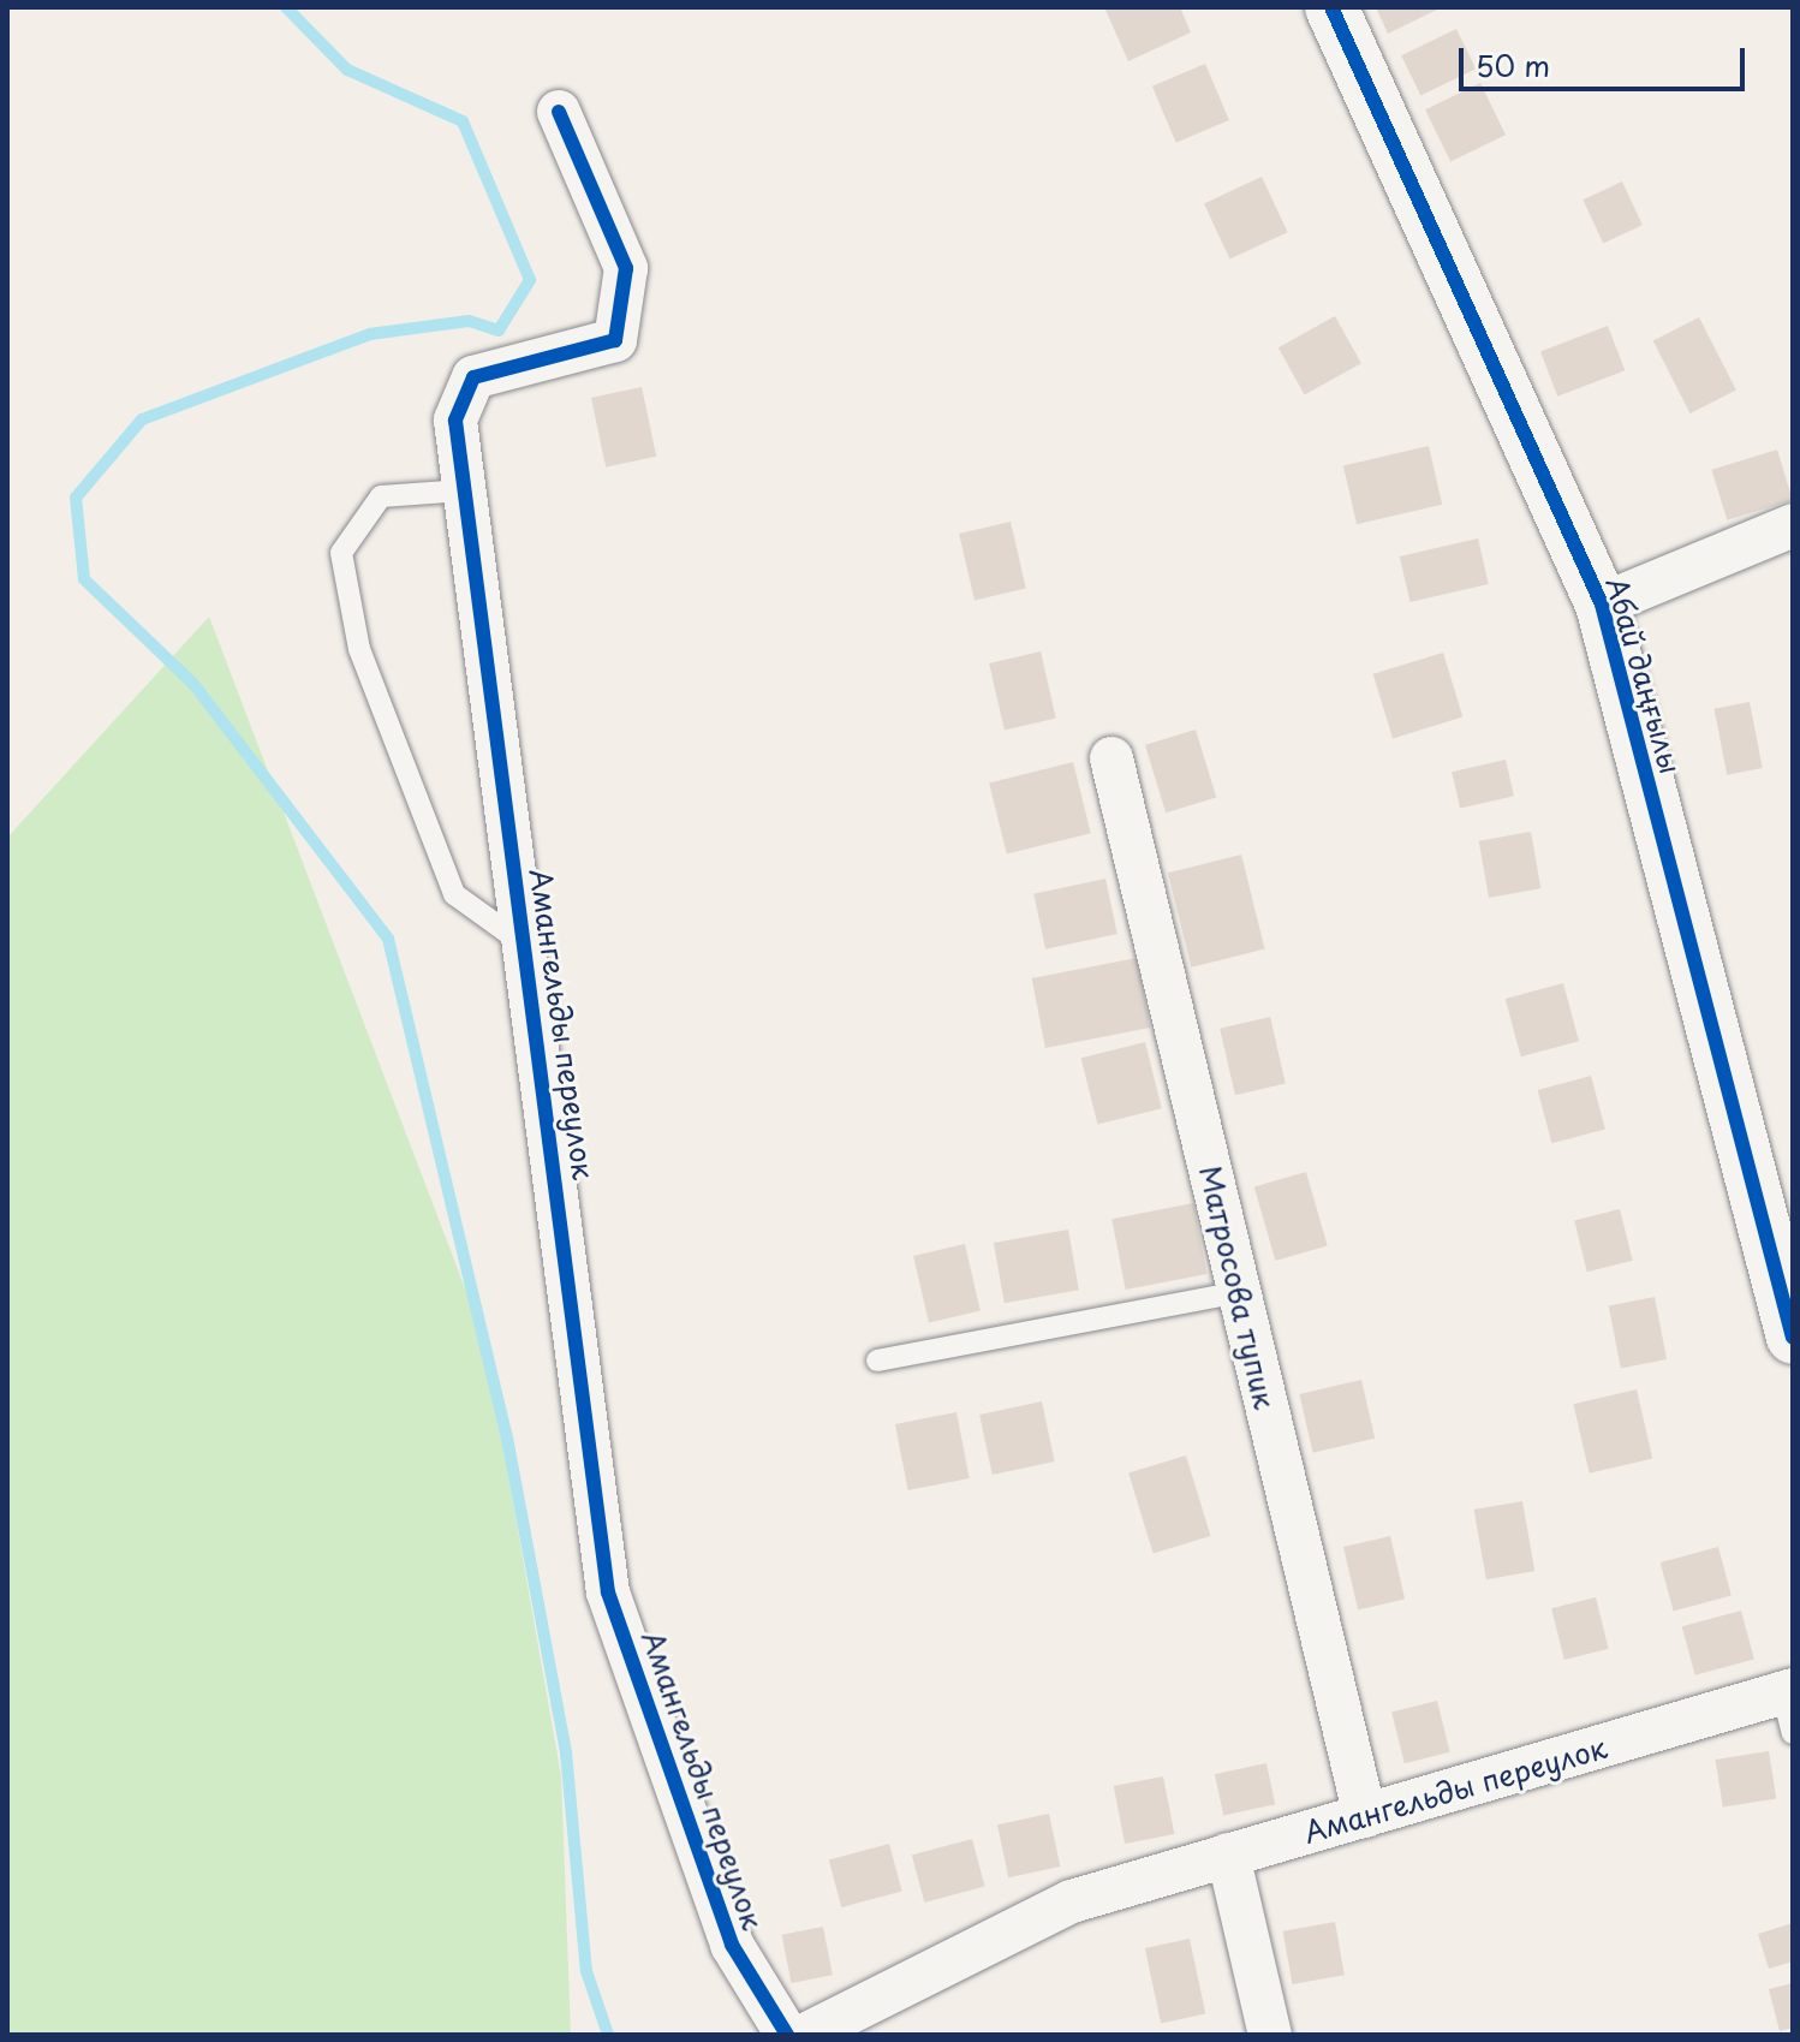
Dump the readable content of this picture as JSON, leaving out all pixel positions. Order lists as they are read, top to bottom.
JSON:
{
  "streets": {
    "street": ["Абай даңғылы", "Амангельды переулок", "Матросова тупик"]
  },
  "crossings": [
    ["Амангельды переулок", "Матросова тупик"]
  ],
  "scale_bar": "50 m"
}
